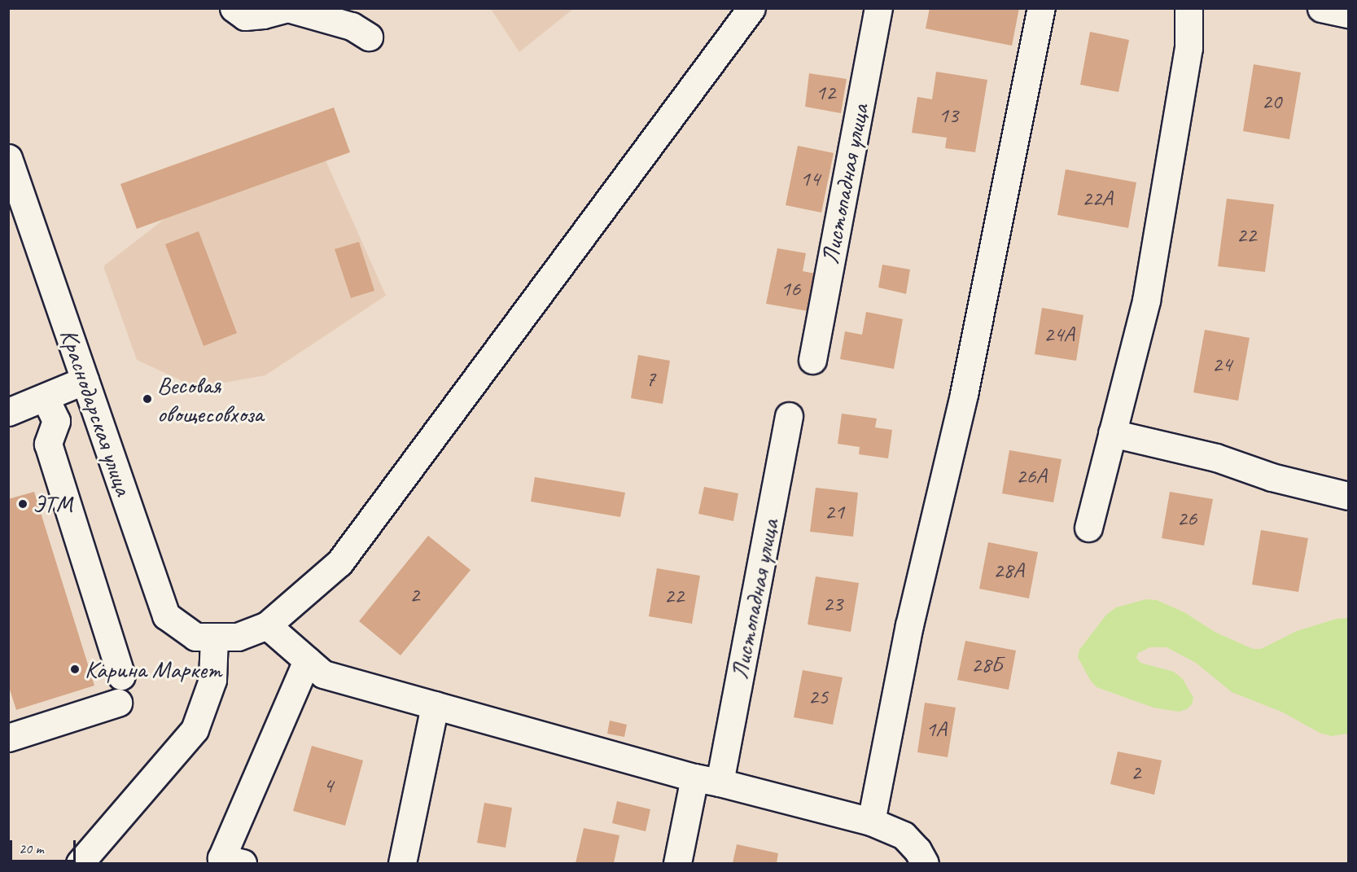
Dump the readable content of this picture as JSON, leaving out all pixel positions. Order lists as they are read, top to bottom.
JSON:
{
  "streets": {
    "street": ["Листопадная улица", "Краснодарская улица"]
  },
  "places": ["Весовая овощесовхоза", "ЭТМ", "Карина Маркет"],
  "house_numbers": [
    "12",
    "20",
    "13",
    "14",
    "22А",
    "22",
    "16",
    "24А",
    "24",
    "7",
    "26А",
    "21",
    "26",
    "28А",
    "2",
    "22",
    "23",
    "28Б",
    "25",
    "1А",
    "2",
    "4"
  ],
  "scale_bar": "20 m"
}
